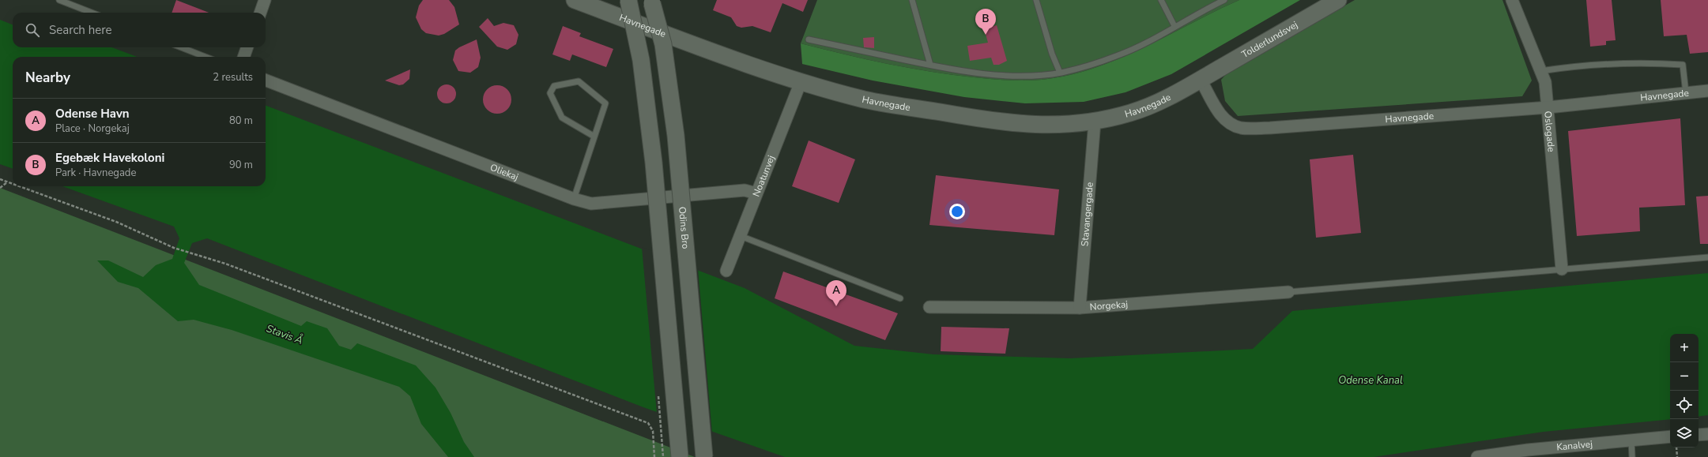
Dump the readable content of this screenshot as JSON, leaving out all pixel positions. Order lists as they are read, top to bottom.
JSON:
{
  "streets": {
    "main road": ["Havnegade", "Tolderlundsvej", "Odins Bro"],
    "street": [
      "Oslogade",
      "Oliekaj",
      "Noatunvej",
      "Stavangergade",
      "Norgekaj",
      "Kanalvej"
    ]
  },
  "crossings": [
    ["Havnegade", "Tolderlundsvej"],
    ["Havnegade", "Oslogade"],
    ["Havnegade", "Noatunvej"],
    ["Havnegade", "Stavangergade"],
    ["Oliekaj", "Noatunvej"],
    ["Stavangergade", "Norgekaj"]
  ],
  "water": ["Stavis Å", "Odense Kanal"],
  "page": {
    "pins": ["B", "A"],
    "search": "Search here",
    "heading": ["Nearby", "2 results"],
    "list": [
      {
        "mark": "A",
        "name": "Odense Havn",
        "note": "Place · Norgekaj",
        "value": "80 m"
      },
      {
        "mark": "B",
        "name": "Egebæk Havekoloni",
        "note": "Park · Havnegade",
        "value": "90 m"
      }
    ],
    "map_buttons": ["+", "−"]
  }
}
